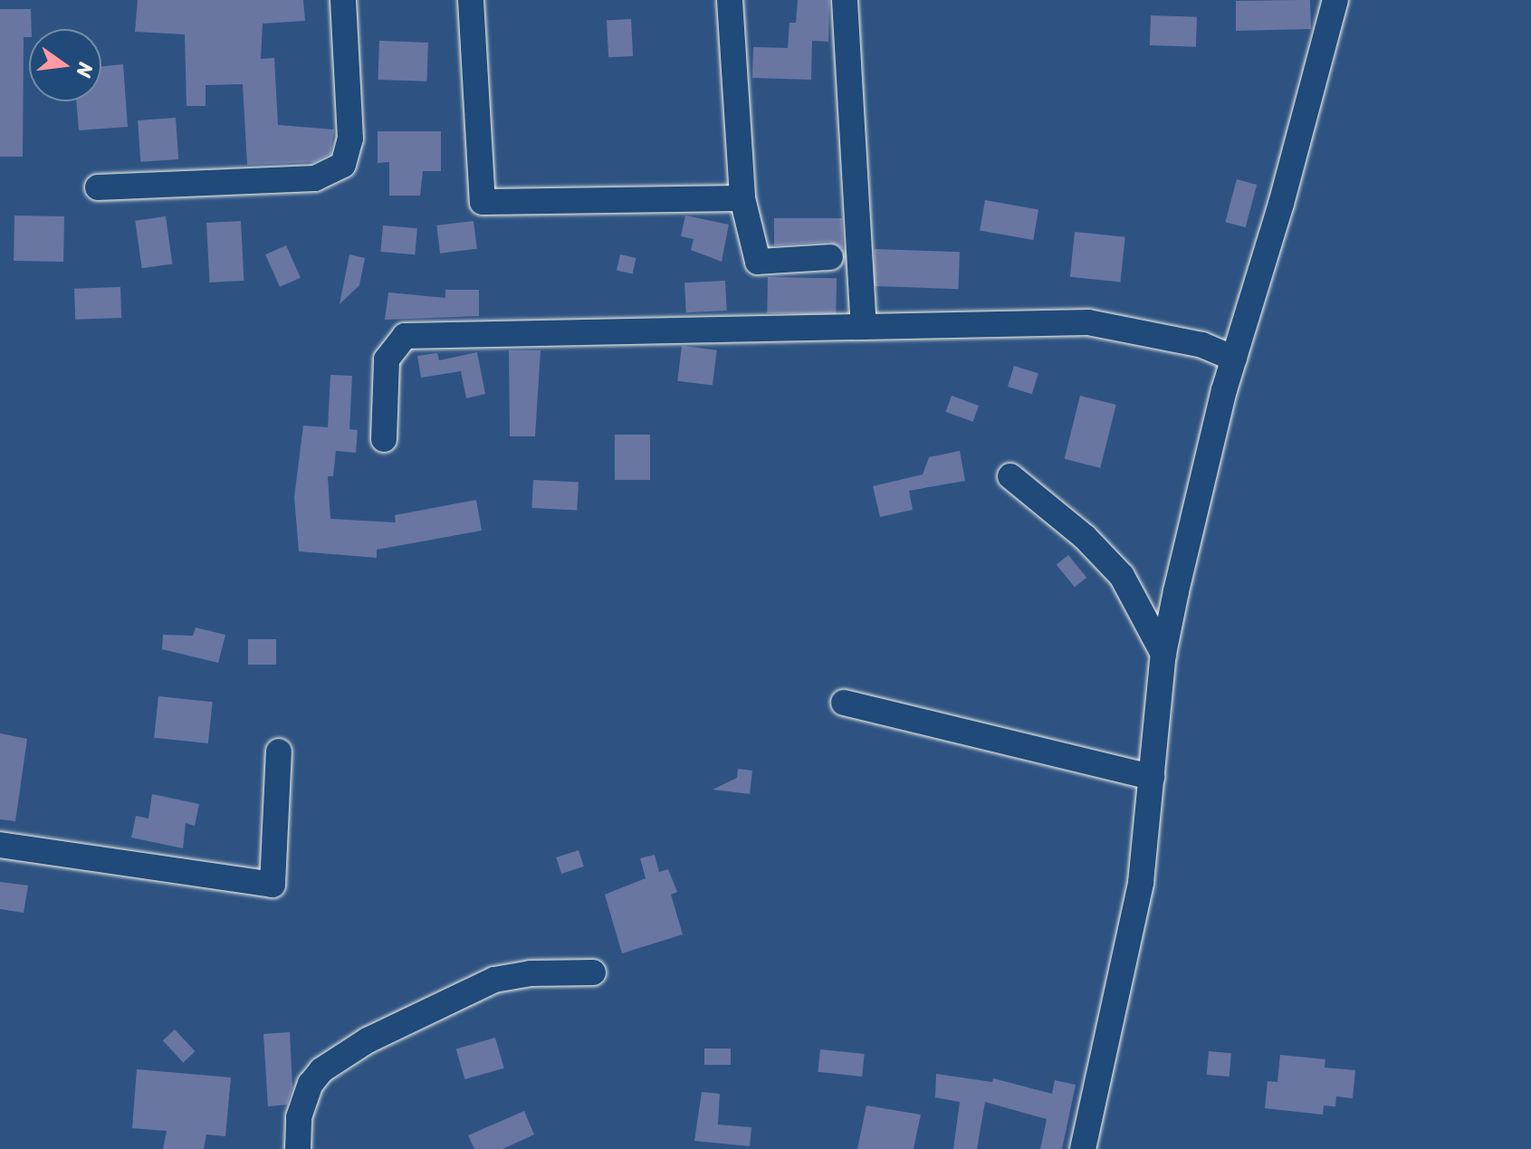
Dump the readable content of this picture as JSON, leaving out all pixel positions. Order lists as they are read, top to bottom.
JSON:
{
  "north": "right"
}
